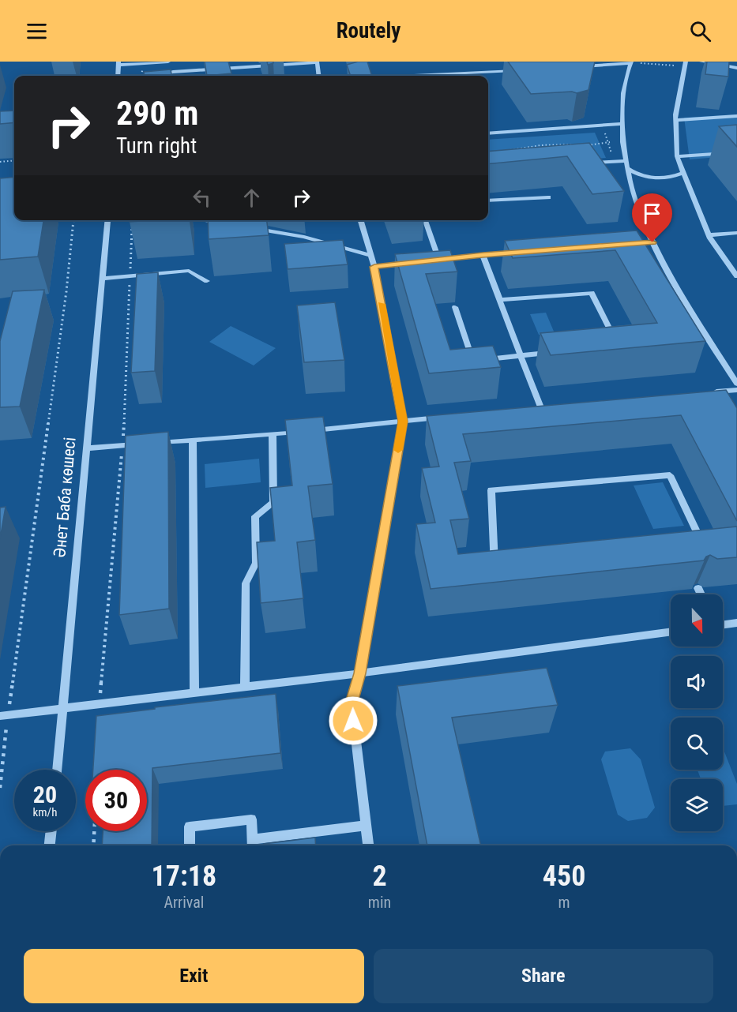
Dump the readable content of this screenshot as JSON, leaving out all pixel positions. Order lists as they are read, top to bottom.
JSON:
{
  "streets": {
    "street": ["Әнет Баба көшесі"]
  },
  "north": "bottom",
  "page": {
    "header": "Routely",
    "turn": ["290 m", "Turn right"],
    "speed": "20 km/h",
    "limit": "30",
    "eta": [
      "17:18",
      "Arrival",
      "2",
      "min",
      "450",
      "m"
    ],
    "buttons": ["Exit", "Share"]
  }
}
